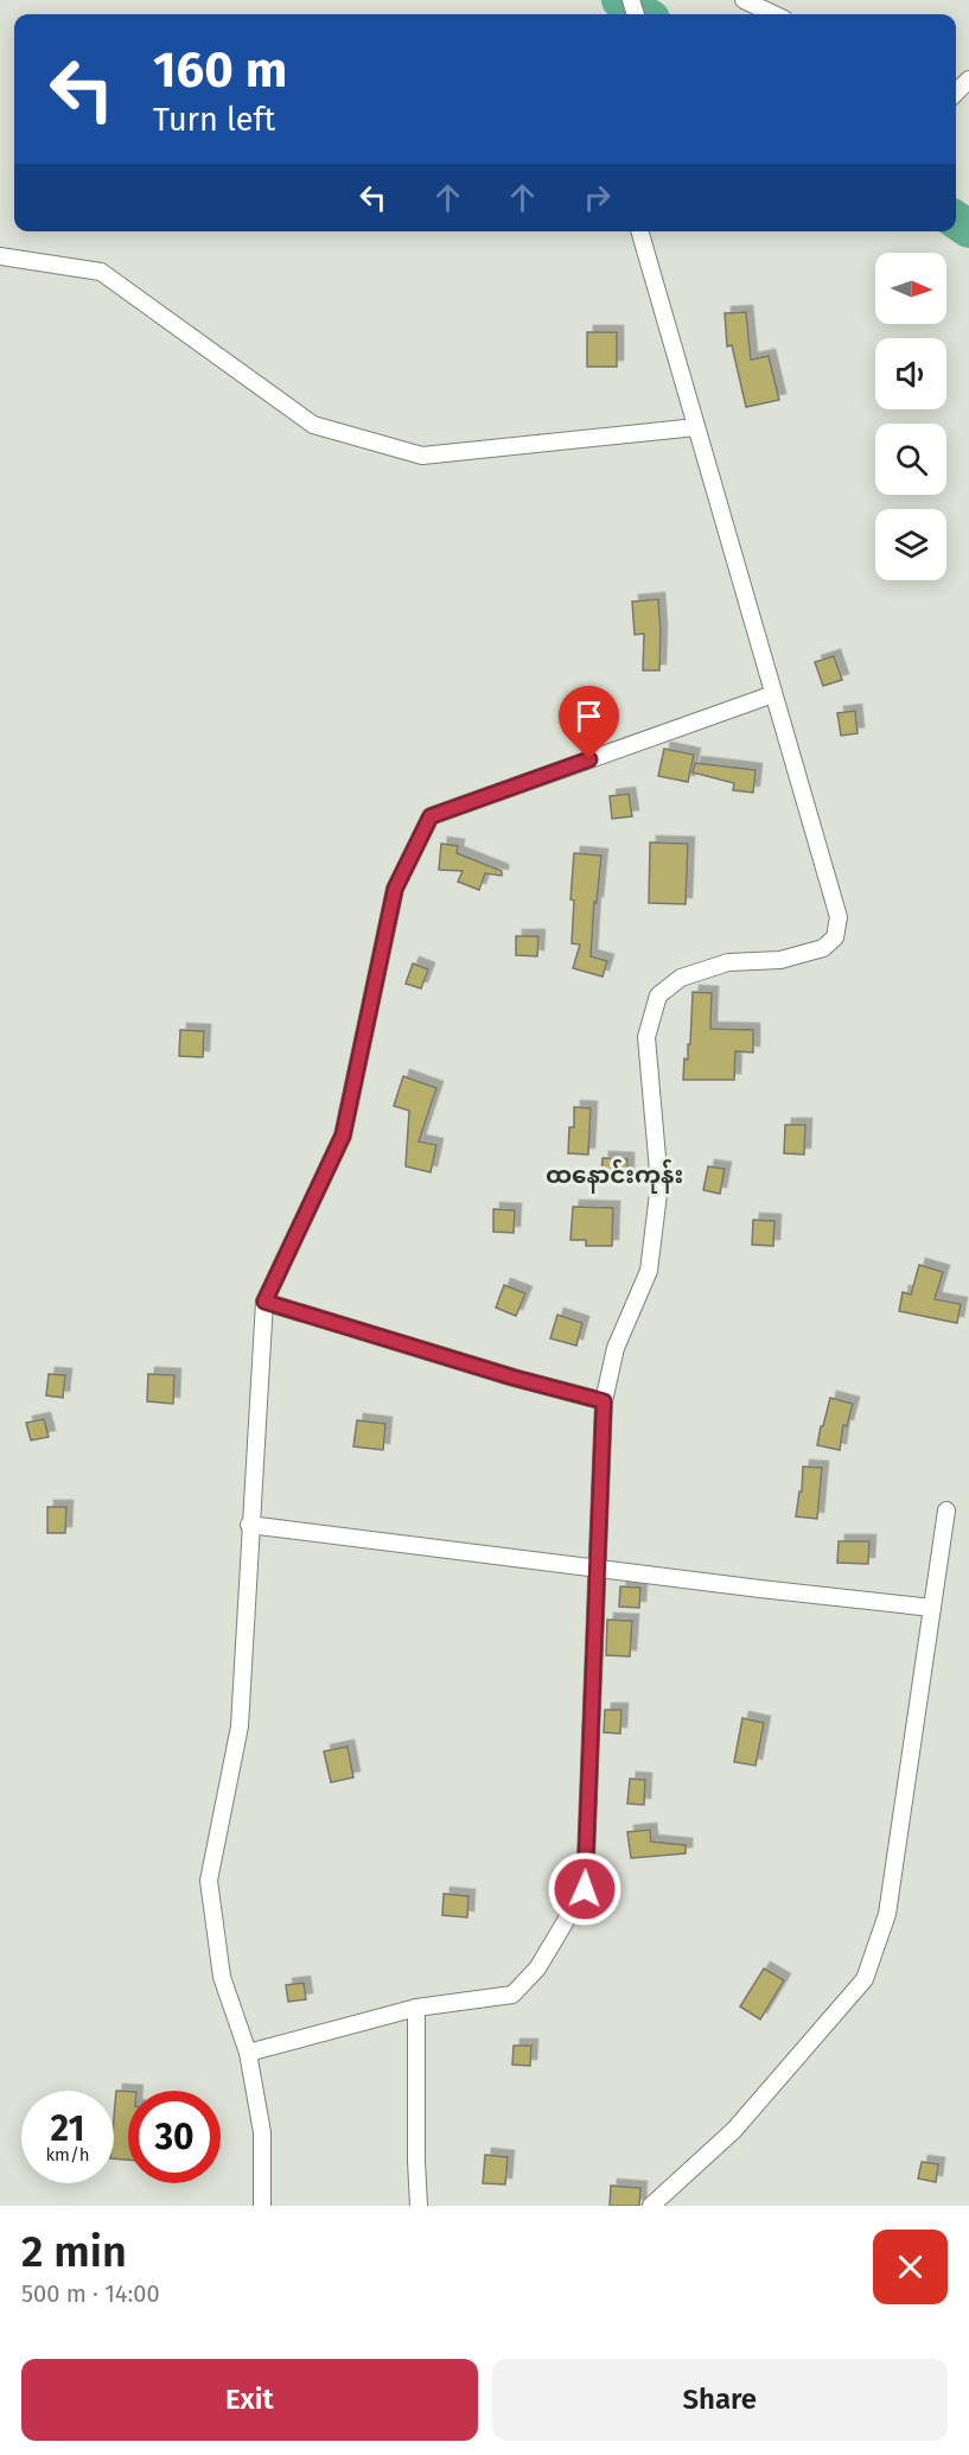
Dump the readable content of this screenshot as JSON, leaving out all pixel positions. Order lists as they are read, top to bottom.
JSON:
{
  "districts": ["ထနောင်းကုန်း"],
  "north": "right",
  "page": {
    "turn": ["160 m", "Turn left"],
    "speed": "21 km/h",
    "limit": "30",
    "heading": ["2 min", "500 m · 14:00"],
    "buttons": ["Exit", "Share"]
  }
}
